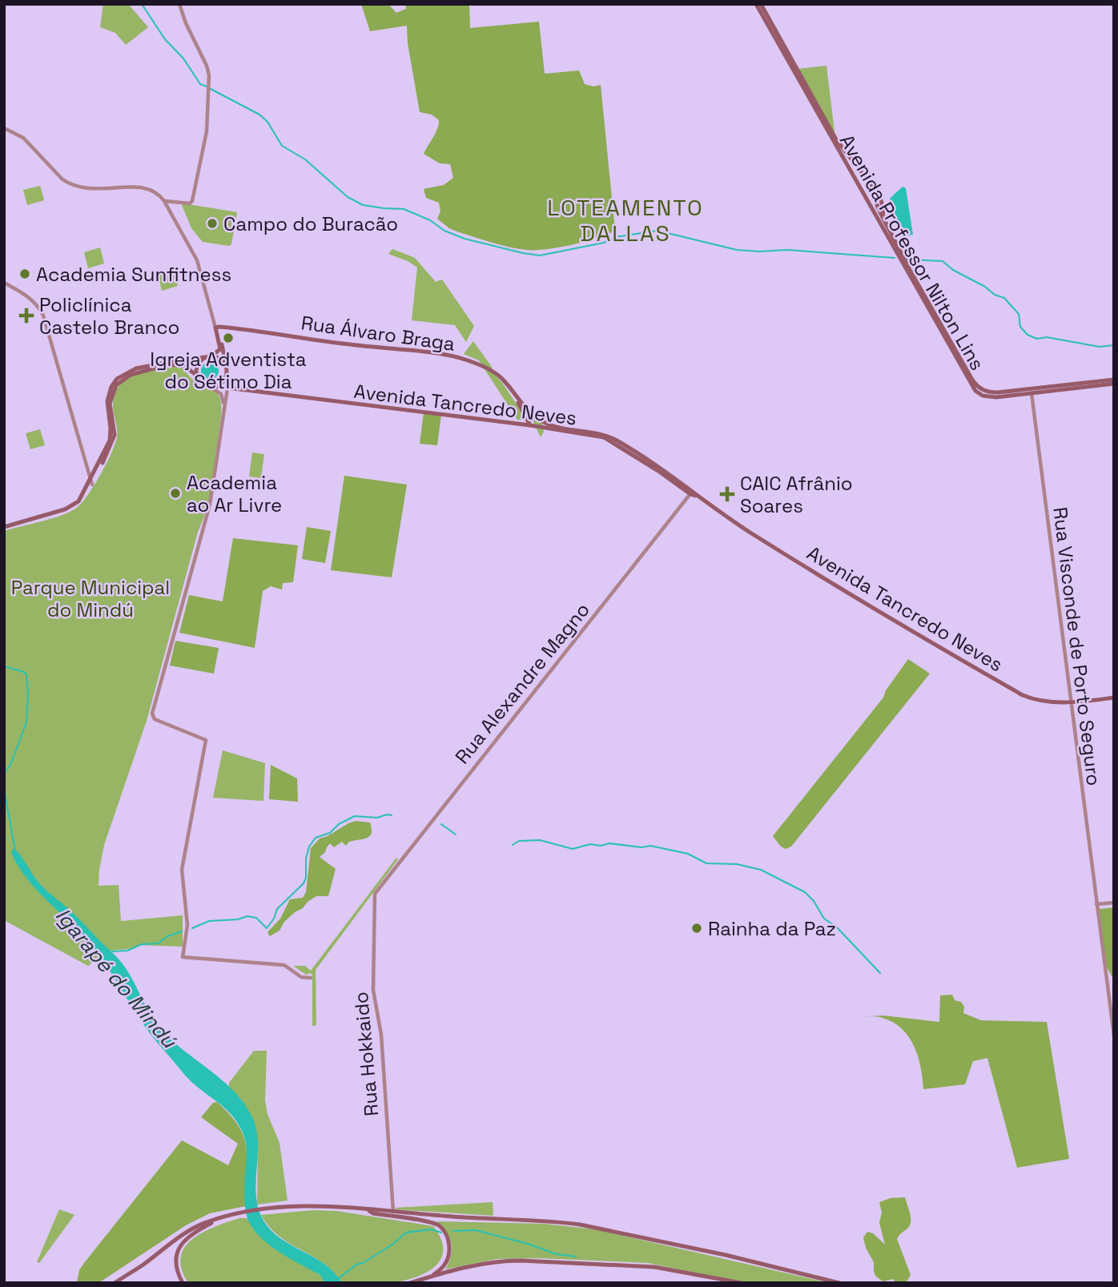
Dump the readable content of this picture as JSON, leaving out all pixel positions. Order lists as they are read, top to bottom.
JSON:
{
  "streets": {
    "main road": ["Avenida Professor Nilton Lins", "Rua Álvaro Braga", "Avenida Tancredo Neves"],
    "street": ["Rua Visconde de Porto Seguro", "Rua Alexandre Magno", "Rua Hokkaido"]
  },
  "crossings": [
    ["Avenida Professor Nilton Lins", "Rua Visconde de Porto Seguro"],
    ["Rua Álvaro Braga", "Avenida Tancredo Neves"],
    ["Avenida Tancredo Neves", "Rua Visconde de Porto Seguro"],
    ["Avenida Tancredo Neves", "Rua Alexandre Magno"],
    ["Rua Alexandre Magno", "Rua Hokkaido"]
  ],
  "districts": ["LOTEAMENTO DALLAS"],
  "water": ["Igarapé do Mindú"],
  "parks": ["Parque Municipal do Mindú"],
  "places": {
    "other": [
      "Campo do Buracão",
      "Academia Sunfitness",
      "Igreja Adventista do Sétimo Dia",
      "Academia ao Ar Livre",
      "Rainha da Paz"
    ],
    "health": ["Policlínica Castelo Branco", "CAIC Afrânio Soares"]
  }
}
